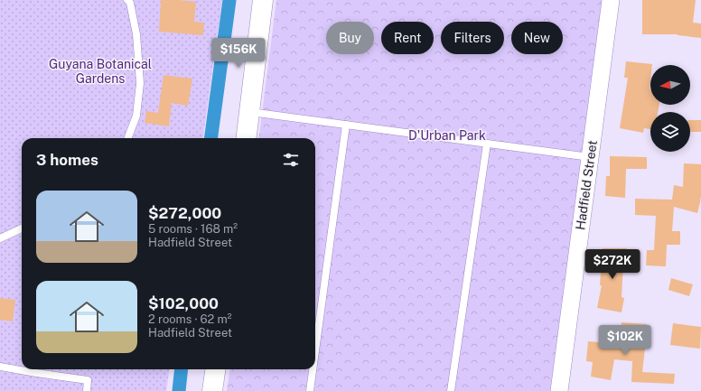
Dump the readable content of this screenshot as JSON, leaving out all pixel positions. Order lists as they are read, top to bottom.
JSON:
{
  "streets": {
    "street": ["Hadfield Street"]
  },
  "parks": ["Guyana Botanical Gardens", "D'Urban Park"],
  "north": "left",
  "page": {
    "chip": [
      "Buy",
      "Rent",
      "Filters",
      "New"
    ],
    "price": ["$156K", "$272K", "$102K"],
    "heading": "3 homes",
    "list": [
      {
        "name": "$272,000",
        "note": "5 rooms · 168 m² · Hadfield Street"
      },
      {
        "name": "$102,000",
        "note": "2 rooms · 62 m² · Hadfield Street"
      }
    ]
  }
}
